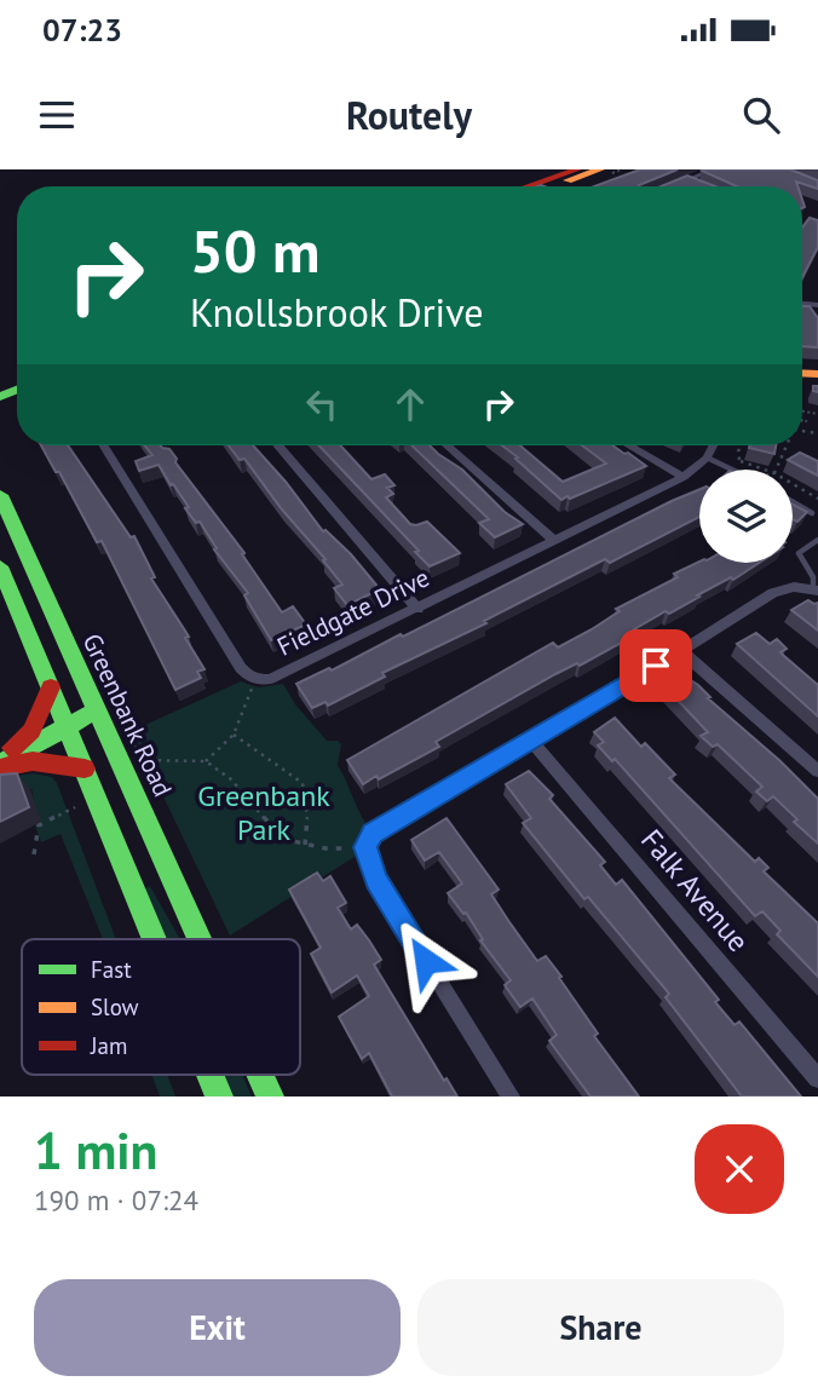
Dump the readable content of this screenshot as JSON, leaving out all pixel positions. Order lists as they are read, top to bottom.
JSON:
{
  "streets": {
    "main road": ["Greenbank Road"],
    "street": ["Fieldgate Drive", "Falk Avenue"]
  },
  "parks": ["Greenbank Park"],
  "legend": ["Fast", "Slow", "Jam"],
  "page": {
    "status": "07:23",
    "header": "Routely",
    "turn": ["50 m", "Knollsbrook Drive"],
    "heading": ["1 min", "190 m · 07:24"],
    "buttons": ["Exit", "Share"]
  }
}
